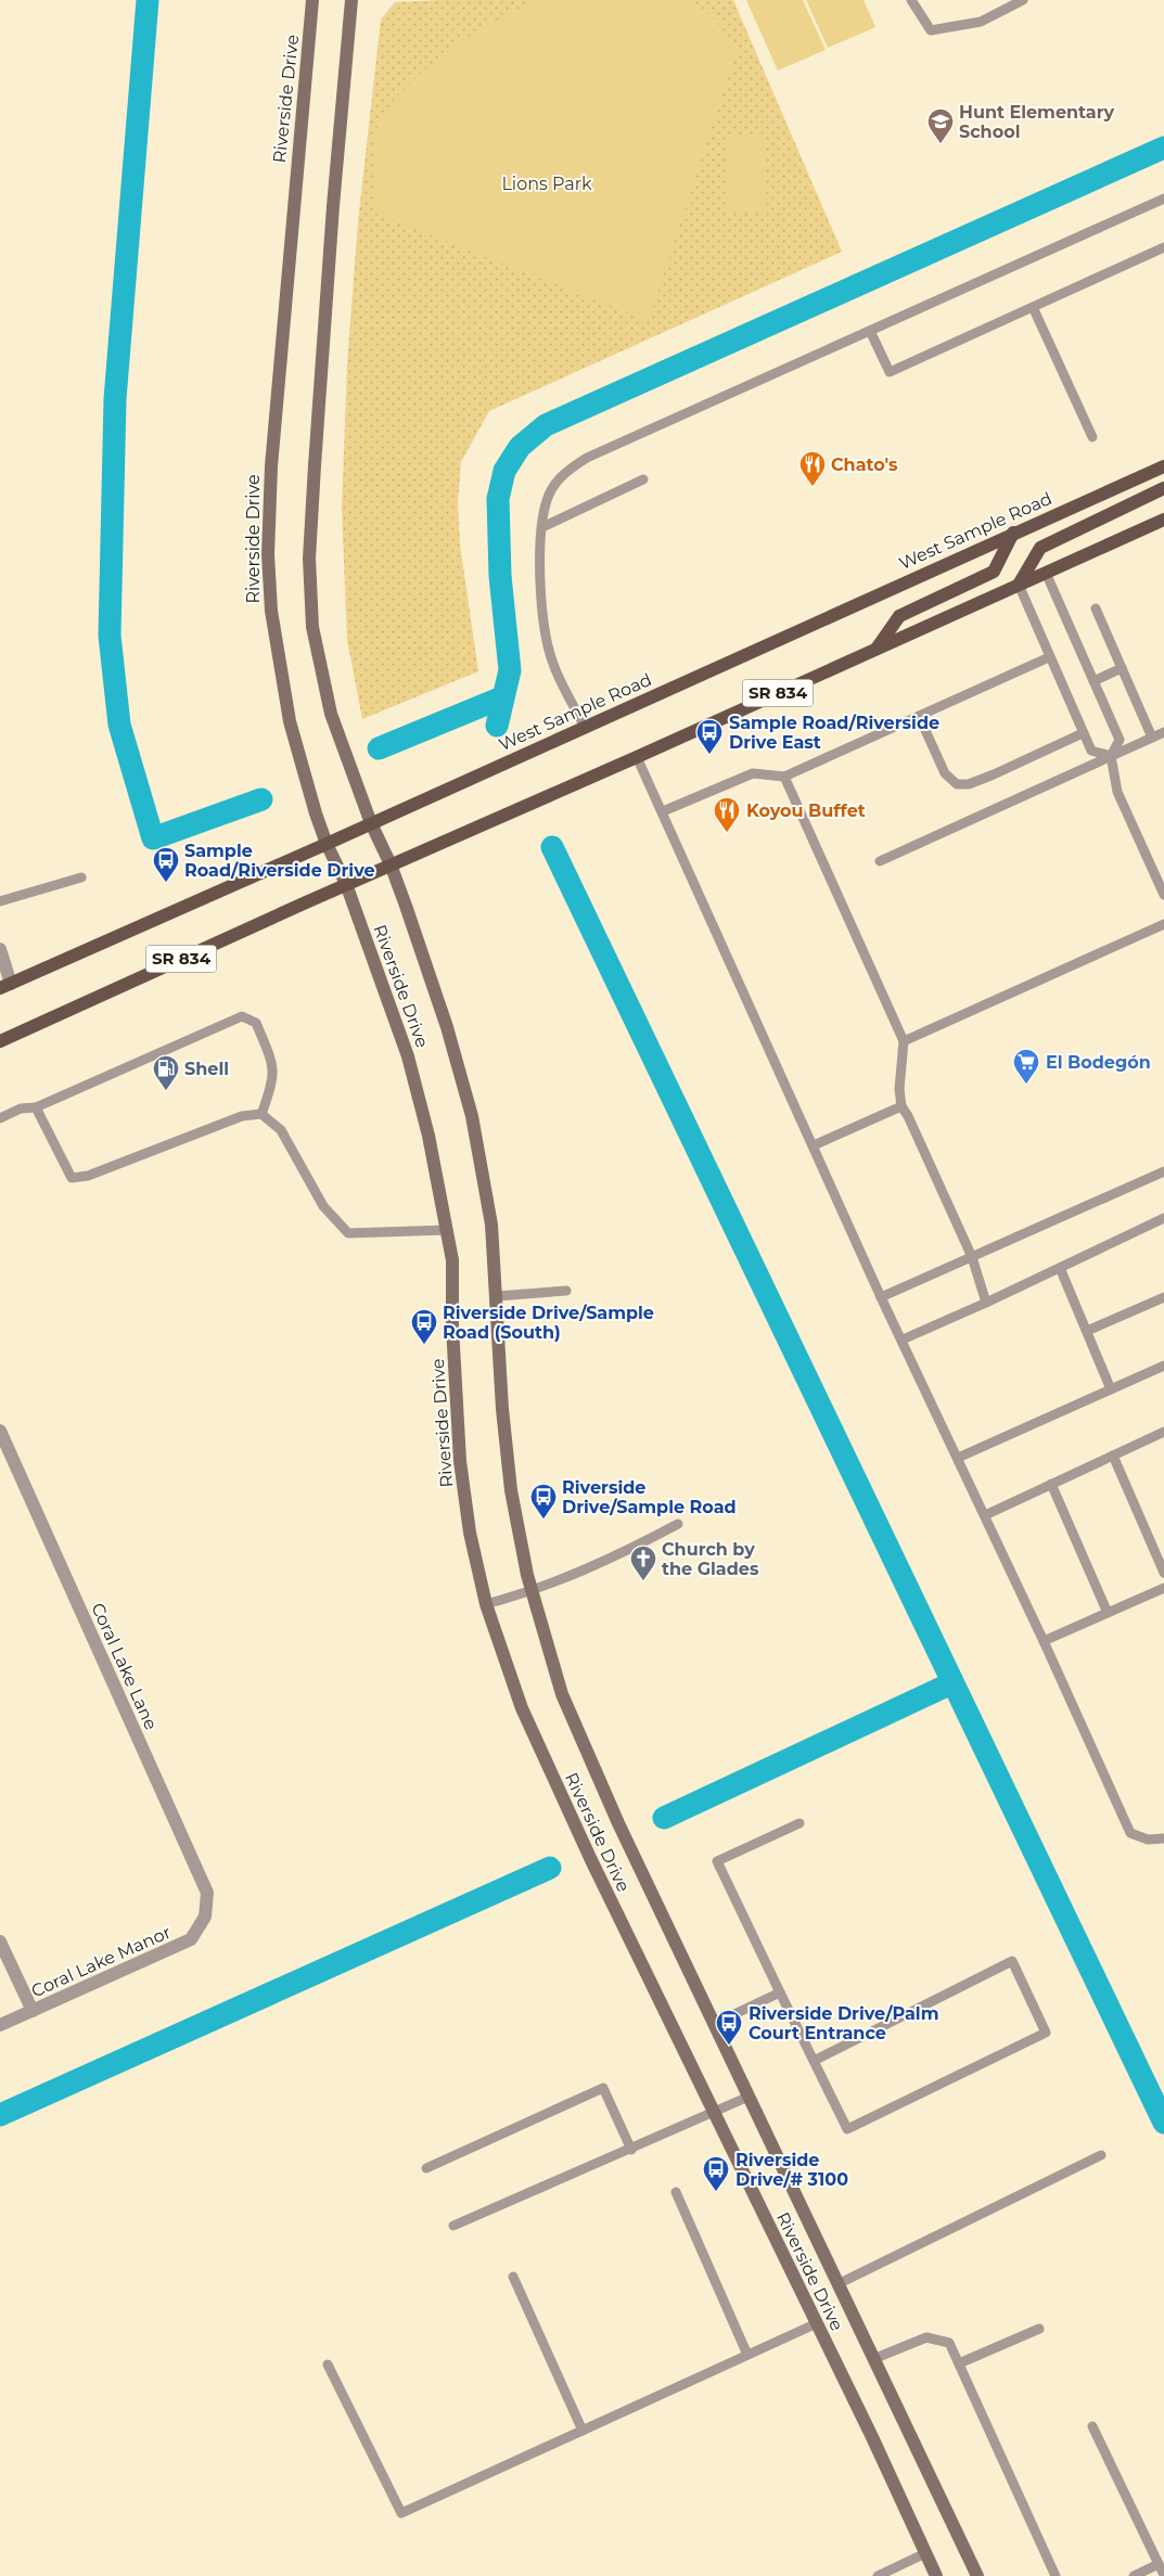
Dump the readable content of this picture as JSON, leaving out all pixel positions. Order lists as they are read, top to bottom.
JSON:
{
  "streets": {
    "main road": ["West Sample Road", "SR 834"],
    "street": ["Riverside Drive", "Coral Lake Lane", "Coral Lake Manor"]
  },
  "crossings": [
    ["Riverside Drive", "West Sample Road"],
    ["Riverside Drive", "SR 834"],
    ["Coral Lake Lane", "Coral Lake Manor"]
  ],
  "parks": ["Lions Park"],
  "places": {
    "school or university": ["Hunt Elementary School"],
    "restaurant": ["Chato's", "Koyou Buffet"],
    "bus stop": [
      "Sample Road/Riverside Drive East",
      "Sample Road/Riverside Drive",
      "Riverside Drive/Sample Road (South)",
      "Riverside Drive/Sample Road",
      "Riverside Drive/Palm Court Entrance",
      "Riverside Drive/# 3100"
    ],
    "supermarket": ["El Bodegón"],
    "fuel station": ["Shell"],
    "church": ["Church by the Glades"]
  }
}
